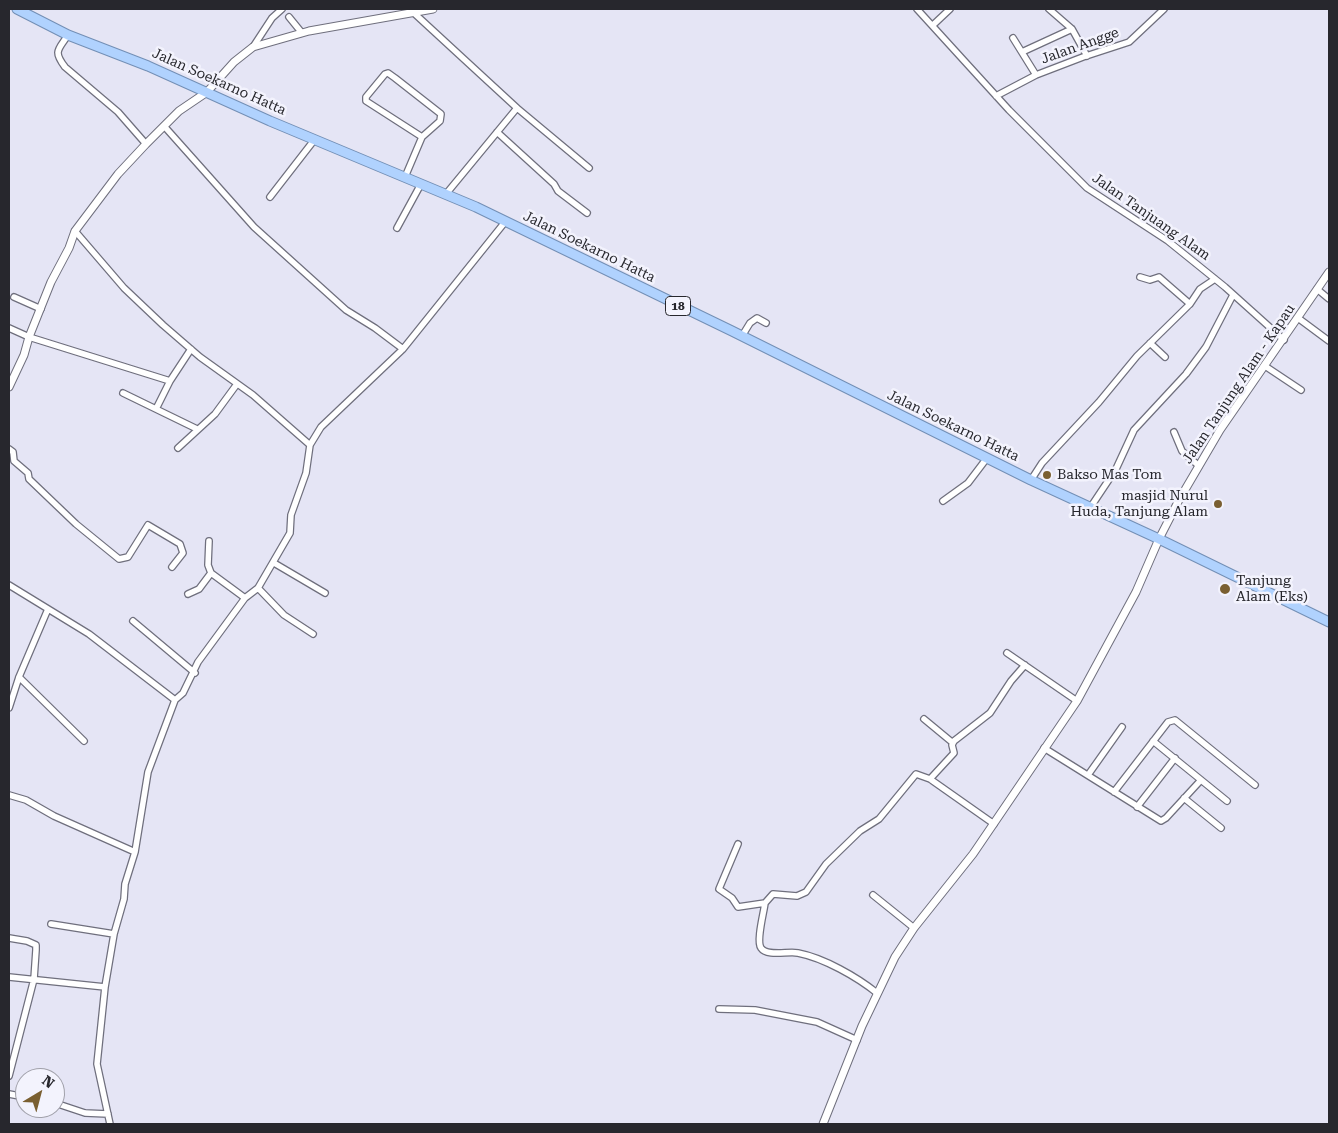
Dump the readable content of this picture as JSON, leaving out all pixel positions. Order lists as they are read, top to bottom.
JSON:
{
  "streets": {
    "highway": ["Jalan Soekarno Hatta", "18"],
    "street": ["Jalan Angge", "Jalan Tanjuang Alam", "Jalan Tanjung Alam - Kapau"]
  },
  "crossings": [
    ["Jalan Angge", "Jalan Tanjuang Alam"],
    ["Jalan Soekarno Hatta", "Jalan Tanjung Alam - Kapau"],
    ["Jalan Tanjuang Alam", "Jalan Tanjung Alam - Kapau"]
  ],
  "places": ["Bakso Mas Tom", "masjid Nurul Huda, Tanjung Alam", "Tanjung Alam (Eks)"],
  "north": "top right"
}
